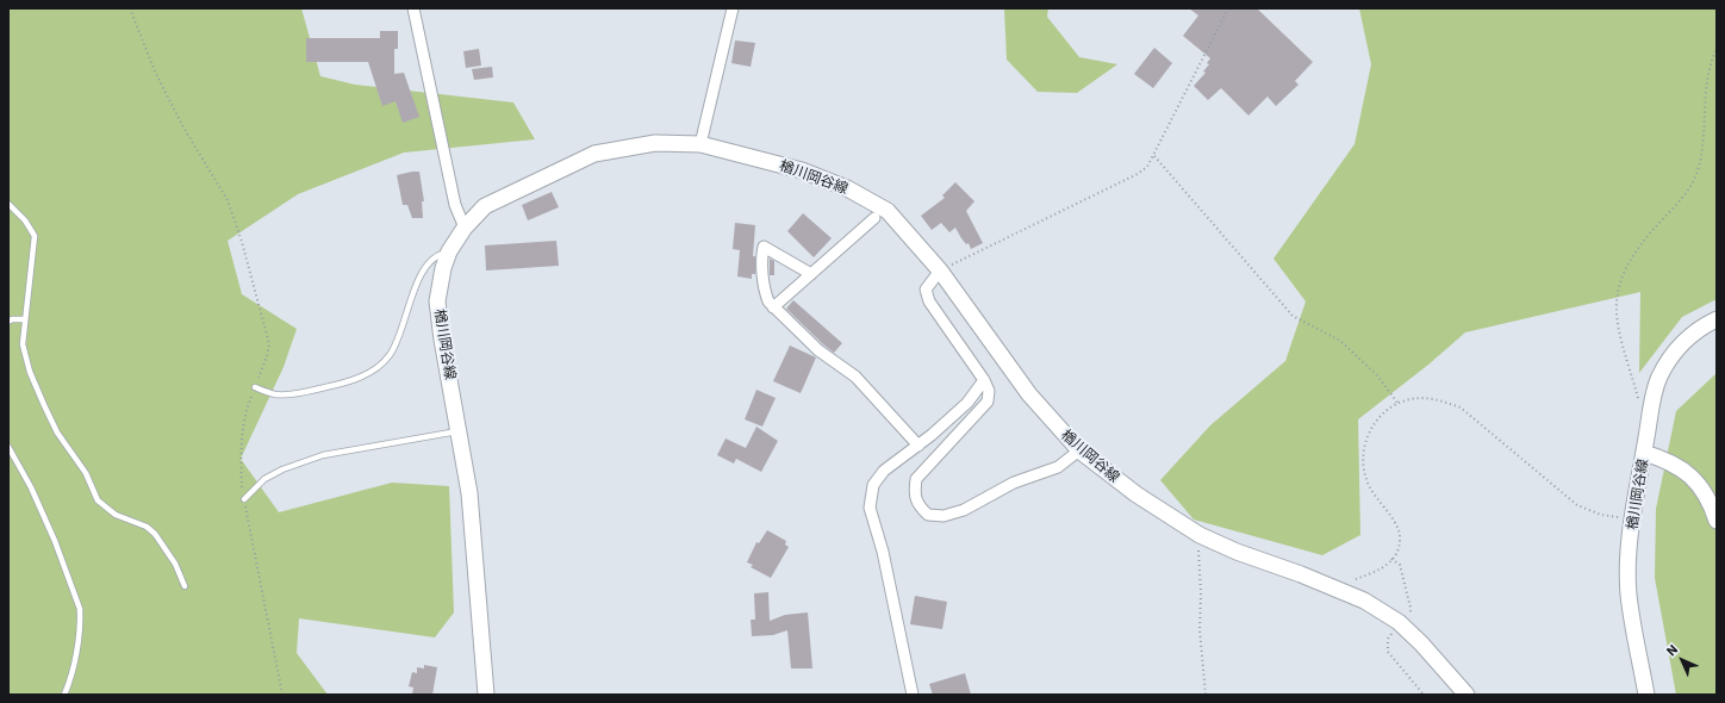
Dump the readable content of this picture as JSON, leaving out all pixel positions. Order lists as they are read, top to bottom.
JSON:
{
  "streets": {
    "main road": ["楢川岡谷線"]
  },
  "north": "top left"
}
